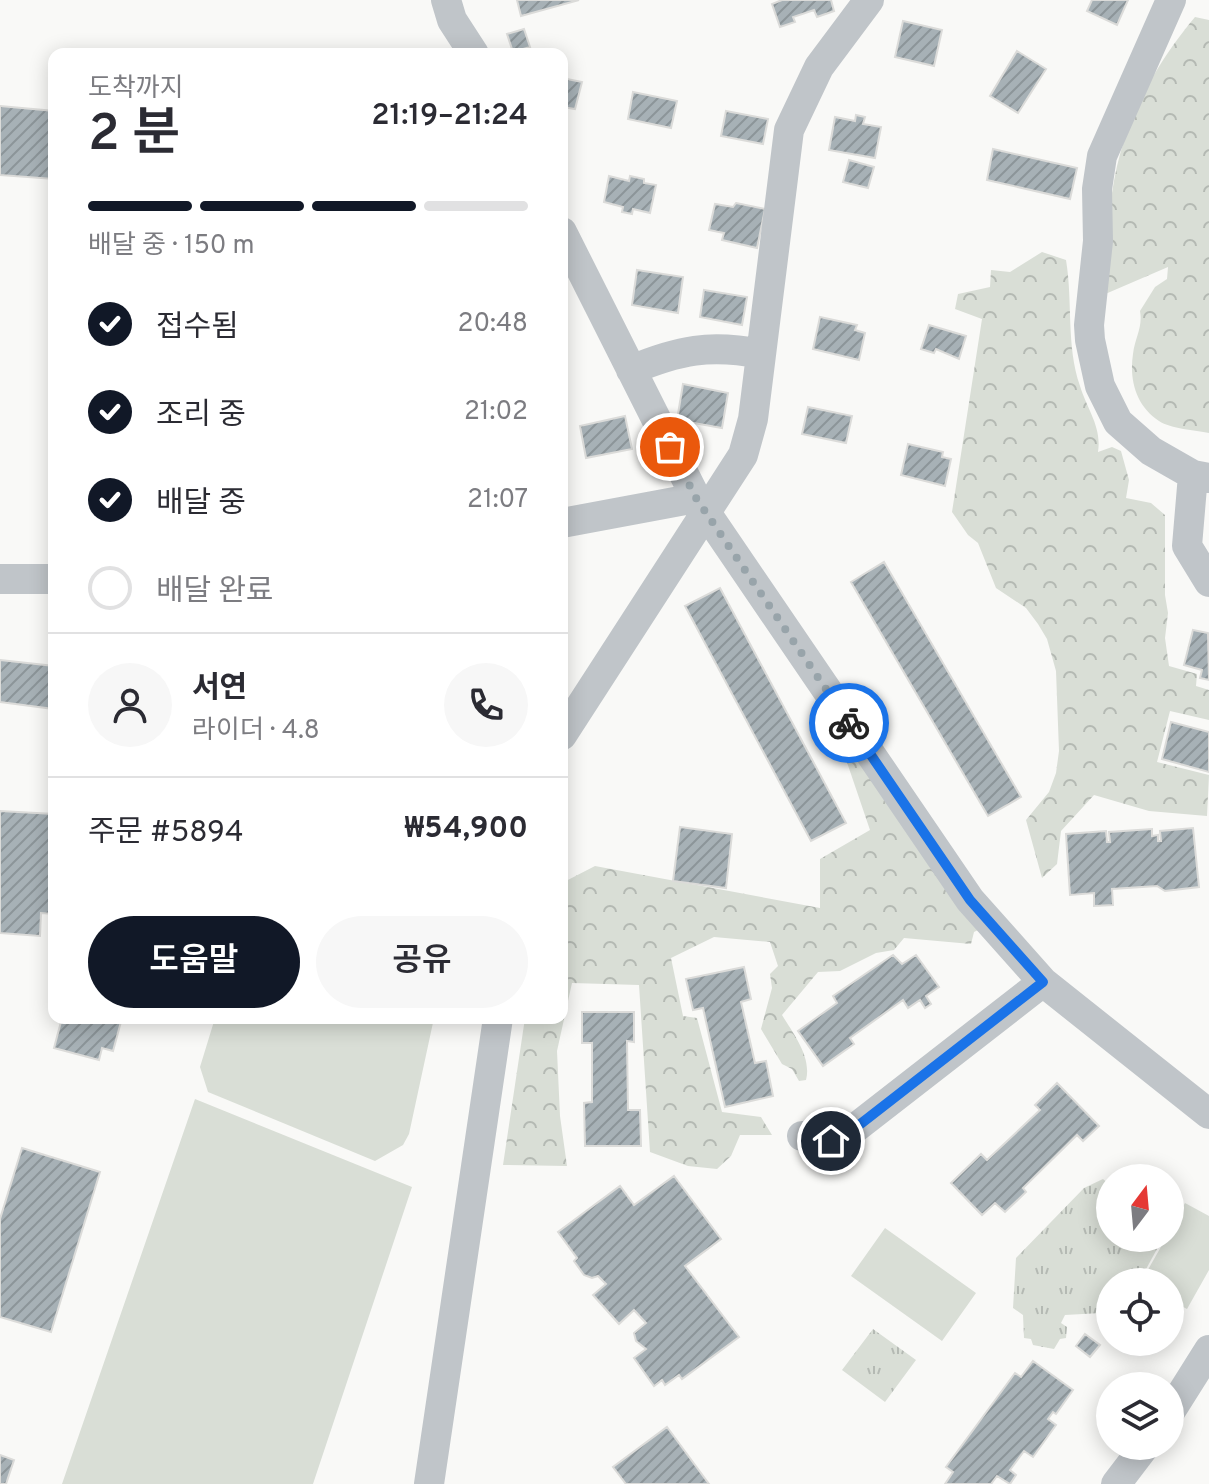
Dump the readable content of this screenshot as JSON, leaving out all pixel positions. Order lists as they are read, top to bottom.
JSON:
{
  "north": "top",
  "page": {
    "heading": ["2 분", "도착까지", "21:19–21:24"],
    "panel": [
      "서연",
      "라이더 · 4.8",
      "주문 #5894",
      "₩54,900"
    ],
    "bar": "배달 중 · 150 m",
    "list": [
      ["접수됨", "20:48"],
      ["조리 중", "21:02"],
      ["배달 중", "21:07"],
      "배달 완료"
    ],
    "buttons": ["도움말", "공유"]
  }
}
